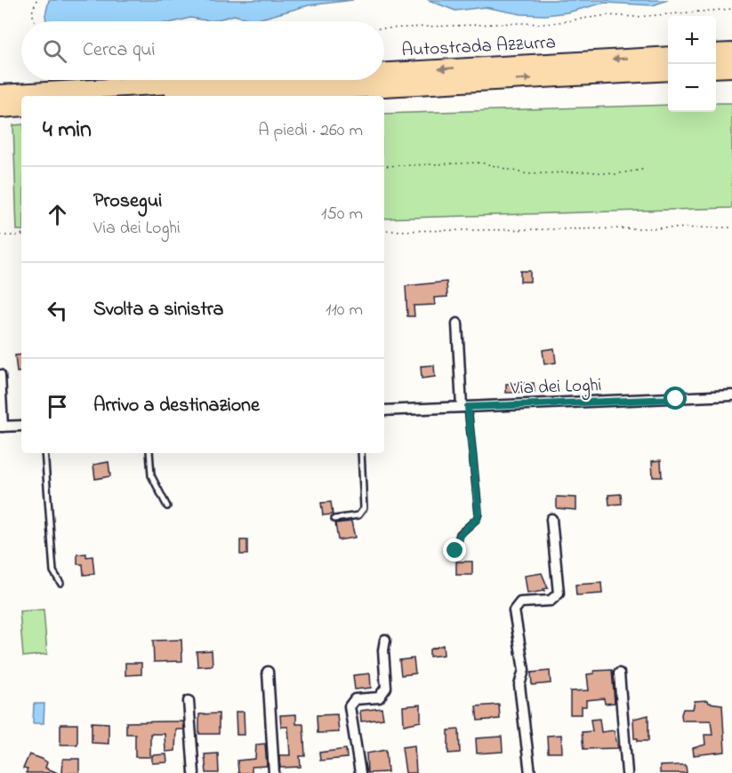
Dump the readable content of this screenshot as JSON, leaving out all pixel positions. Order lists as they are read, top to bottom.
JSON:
{
  "streets": {
    "highway": ["Autostrada Azzurra"],
    "street": ["Via dei Loghi"]
  },
  "page": {
    "map_buttons": ["+", "−"],
    "search": "Cerca qui",
    "heading": ["4 min", "A piedi · 260 m"],
    "list": [
      ["Prosegui", "Via dei Loghi", "150 m"],
      ["Svolta a sinistra", "110 m"],
      "Arrivo a destinazione"
    ]
  }
}
